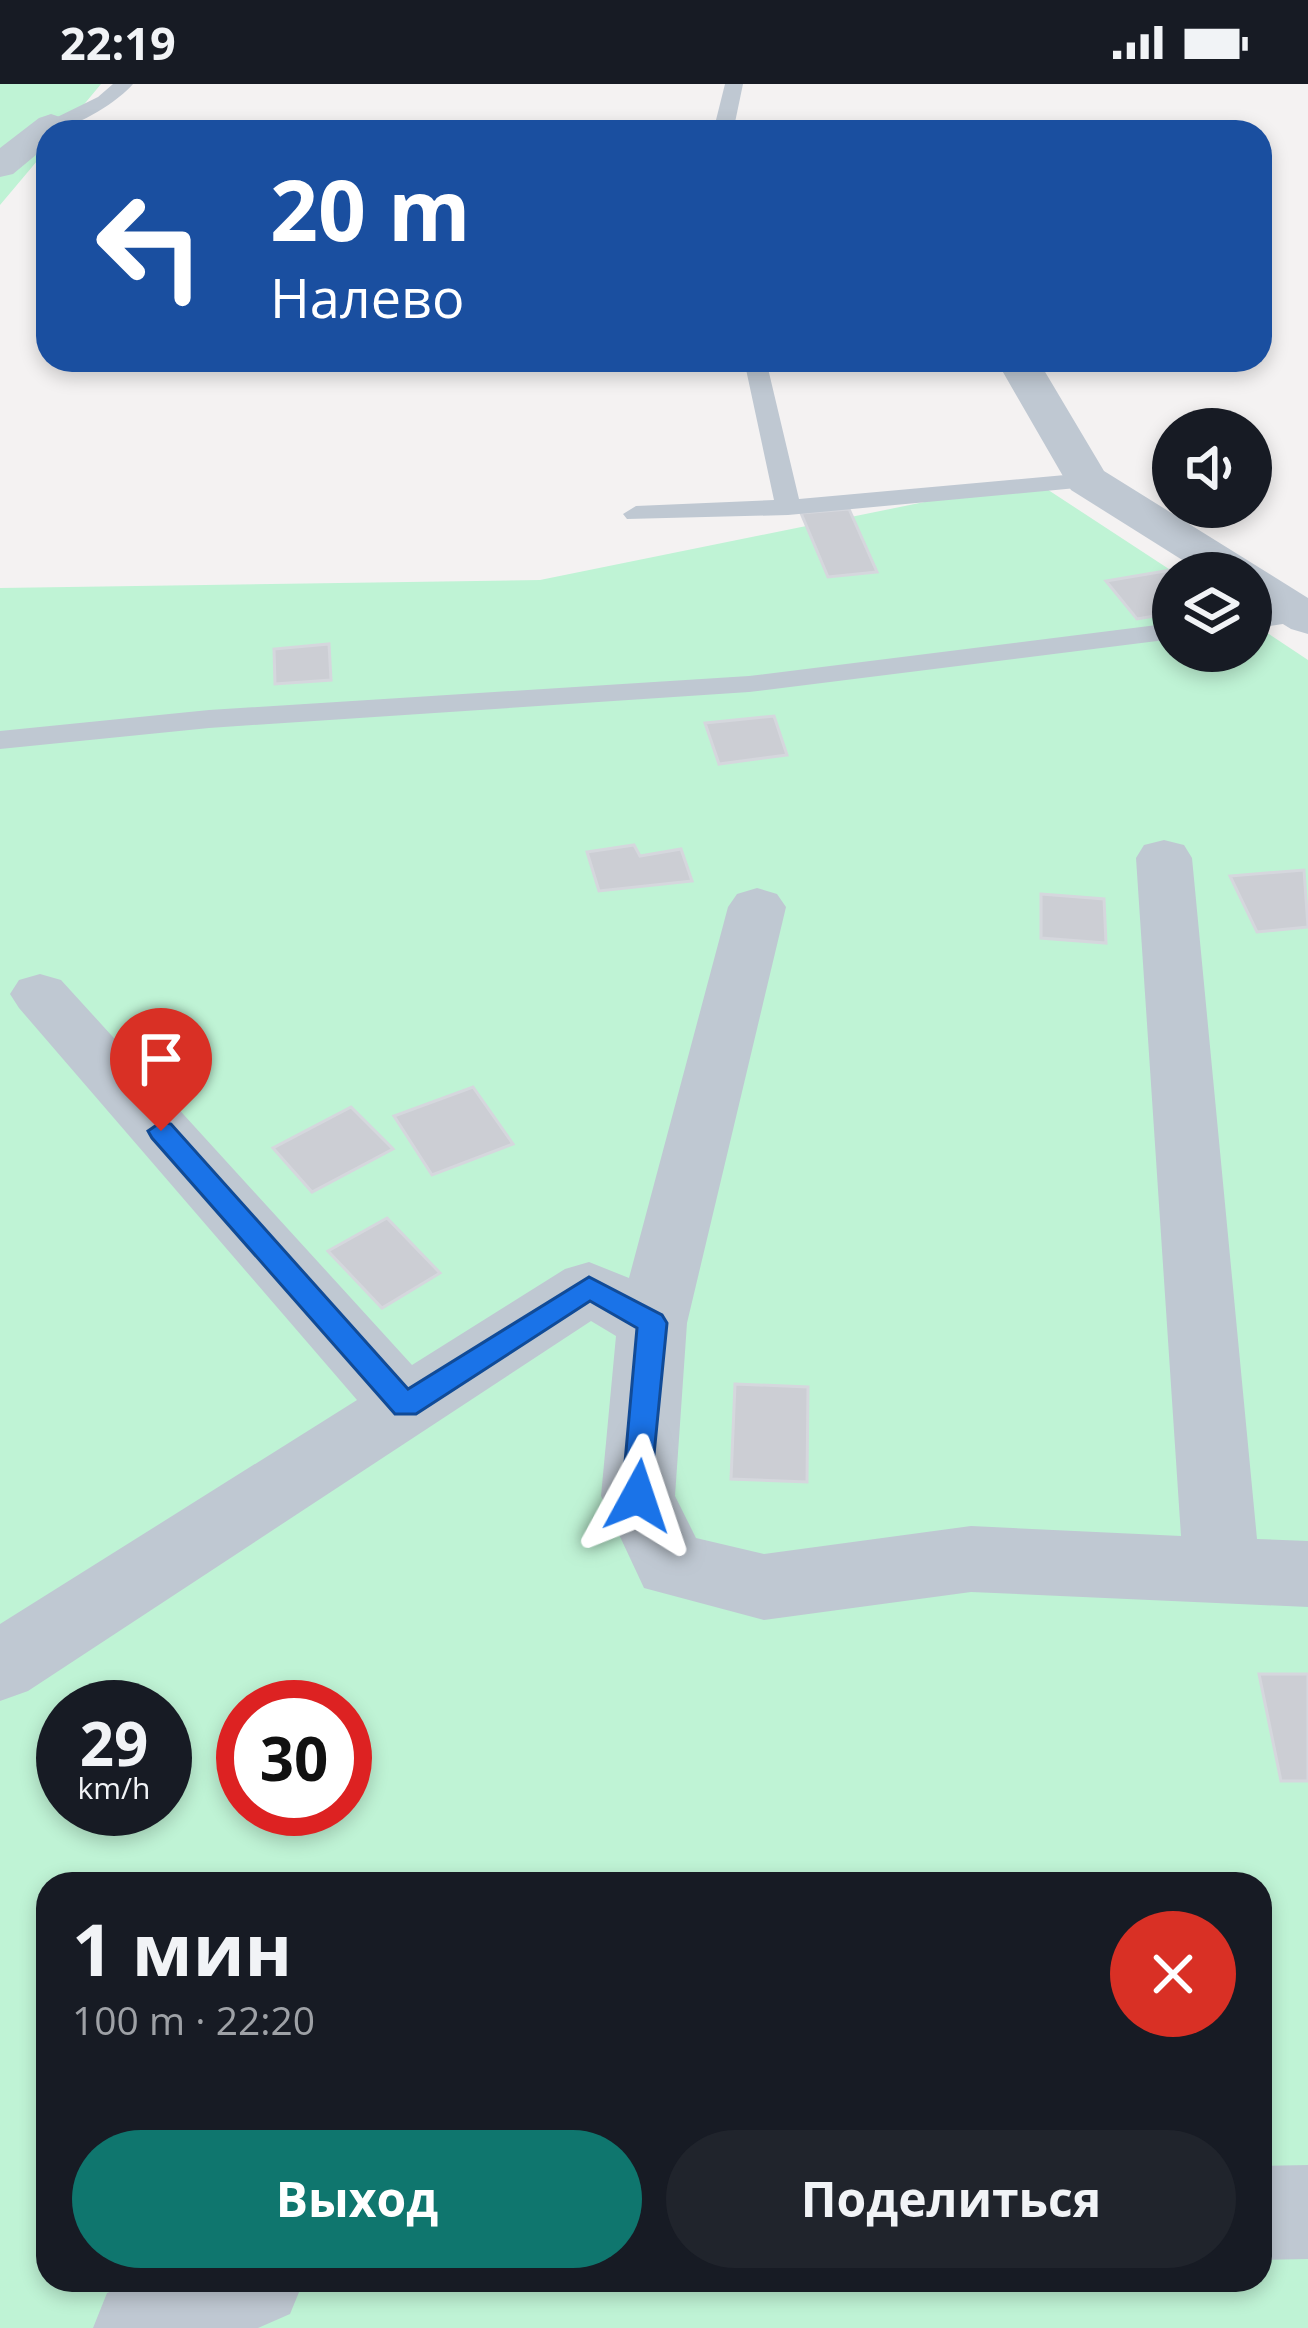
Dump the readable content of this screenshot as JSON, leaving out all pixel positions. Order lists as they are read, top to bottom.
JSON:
{
  "page": {
    "status": "22:19",
    "turn": ["20 m", "Налево"],
    "speed": "29 km/h",
    "limit": "30",
    "heading": ["1 мин", "100 m · 22:20"],
    "buttons": ["Выход", "Поделиться"]
  }
}
